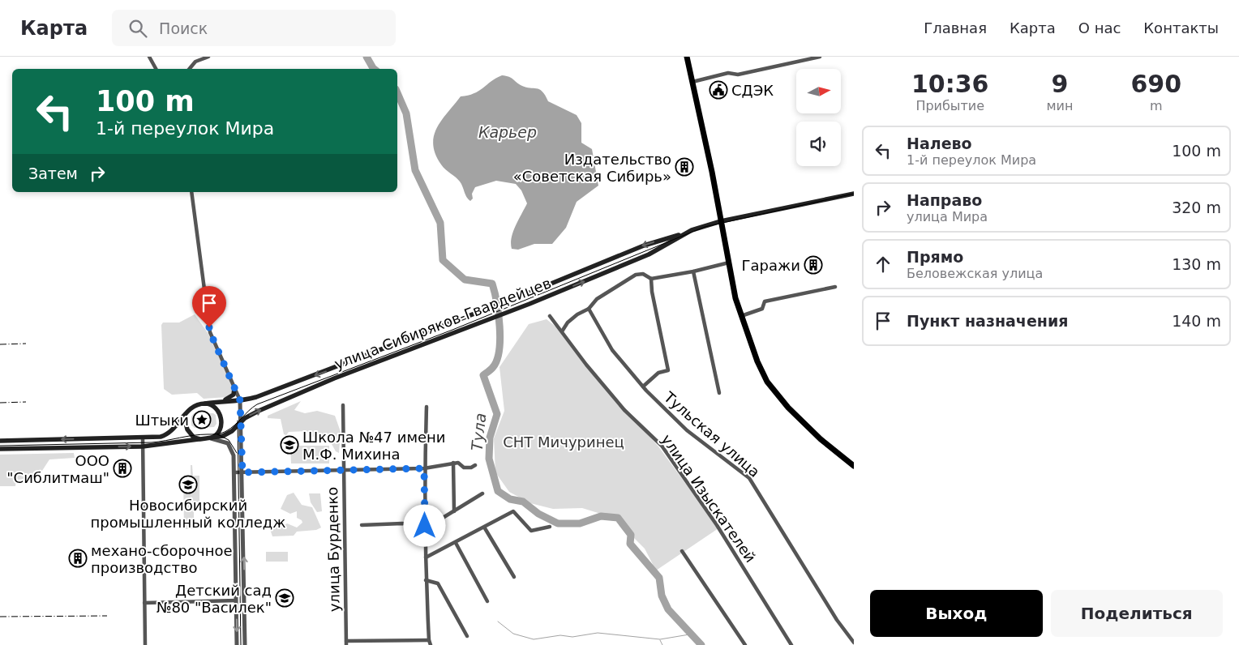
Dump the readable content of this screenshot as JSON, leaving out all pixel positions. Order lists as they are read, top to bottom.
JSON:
{
  "streets": {
    "main road": ["улица Сибиряков-Гвардейцев"],
    "street": ["Тульская улица", "улица Изыскателей", "улица Бурденко"]
  },
  "water": ["Карьер", "Тула"],
  "parks": ["СНТ Мичуринец"],
  "places": {
    "public building": ["СДЭК"],
    "building": [
      "Издательство «Советская Сибирь»",
      "Гаражи",
      "ООО \"Сиблитмаш\"",
      "механо-сборочное производство"
    ],
    "place": ["Штыки"],
    "school or university": ["Школа №47 имени М.Ф. Михина", "Новосибирский промышленный колледж", "Детский сад №80 \"Василек\""]
  },
  "north": "right",
  "page": {
    "header": "Карта",
    "search": "Поиск",
    "nav": [
      "Главная",
      "Карта",
      "О нас",
      "Контакты"
    ],
    "eta": [
      "10:36",
      "Прибытие",
      "9",
      "мин",
      "690",
      "m"
    ],
    "turn": ["100 m", "1-й переулок Мира"],
    "list": [
      {
        "name": "Налево",
        "note": "1-й переулок Мира",
        "value": "100 m"
      },
      {
        "name": "Направо",
        "note": "улица Мира",
        "value": "320 m"
      },
      {
        "name": "Прямо",
        "note": "Беловежская улица",
        "value": "130 m"
      },
      {
        "name": "Пункт назначения",
        "value": "140 m"
      }
    ],
    "then": "Затем",
    "buttons": ["Выход", "Поделиться"]
  }
}
